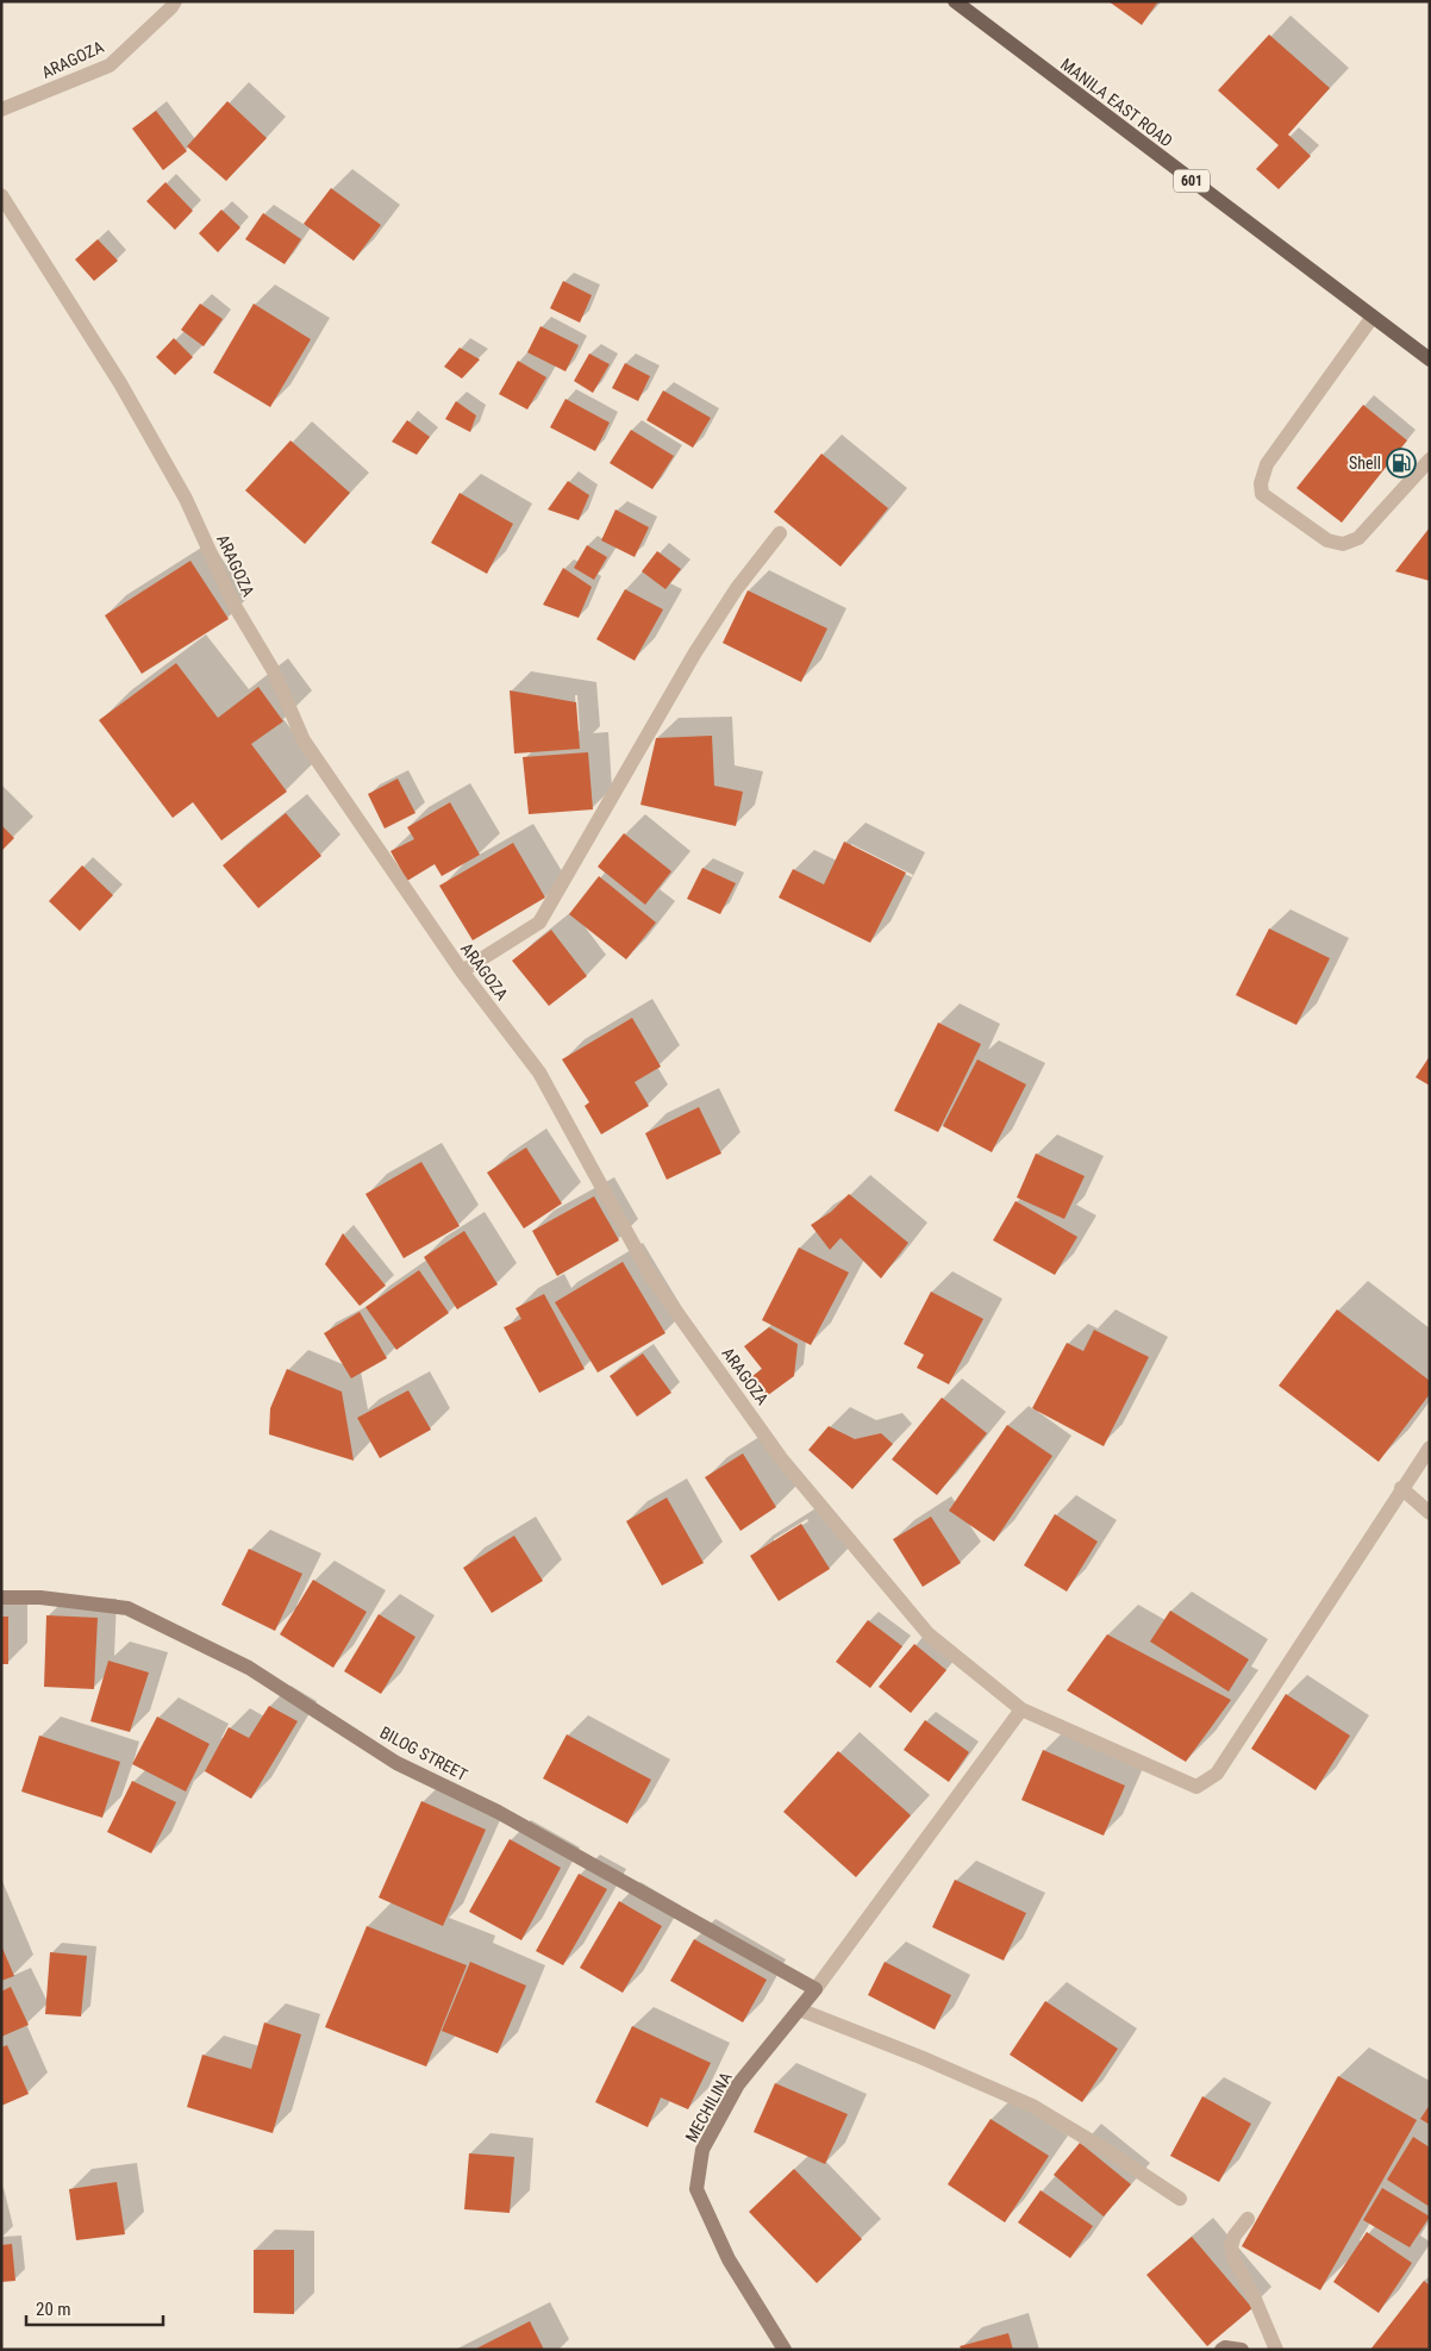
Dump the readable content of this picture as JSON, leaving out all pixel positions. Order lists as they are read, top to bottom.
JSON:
{
  "streets": {
    "main road": ["MANILA EAST ROAD", "601"],
    "street": ["ARAGOZA", "BILOG STREET", "MECHILINA"]
  },
  "crossings": [
    ["BILOG STREET", "MECHILINA"]
  ],
  "places": {
    "fuel station": ["Shell"]
  },
  "scale_bar": "20 m"
}
